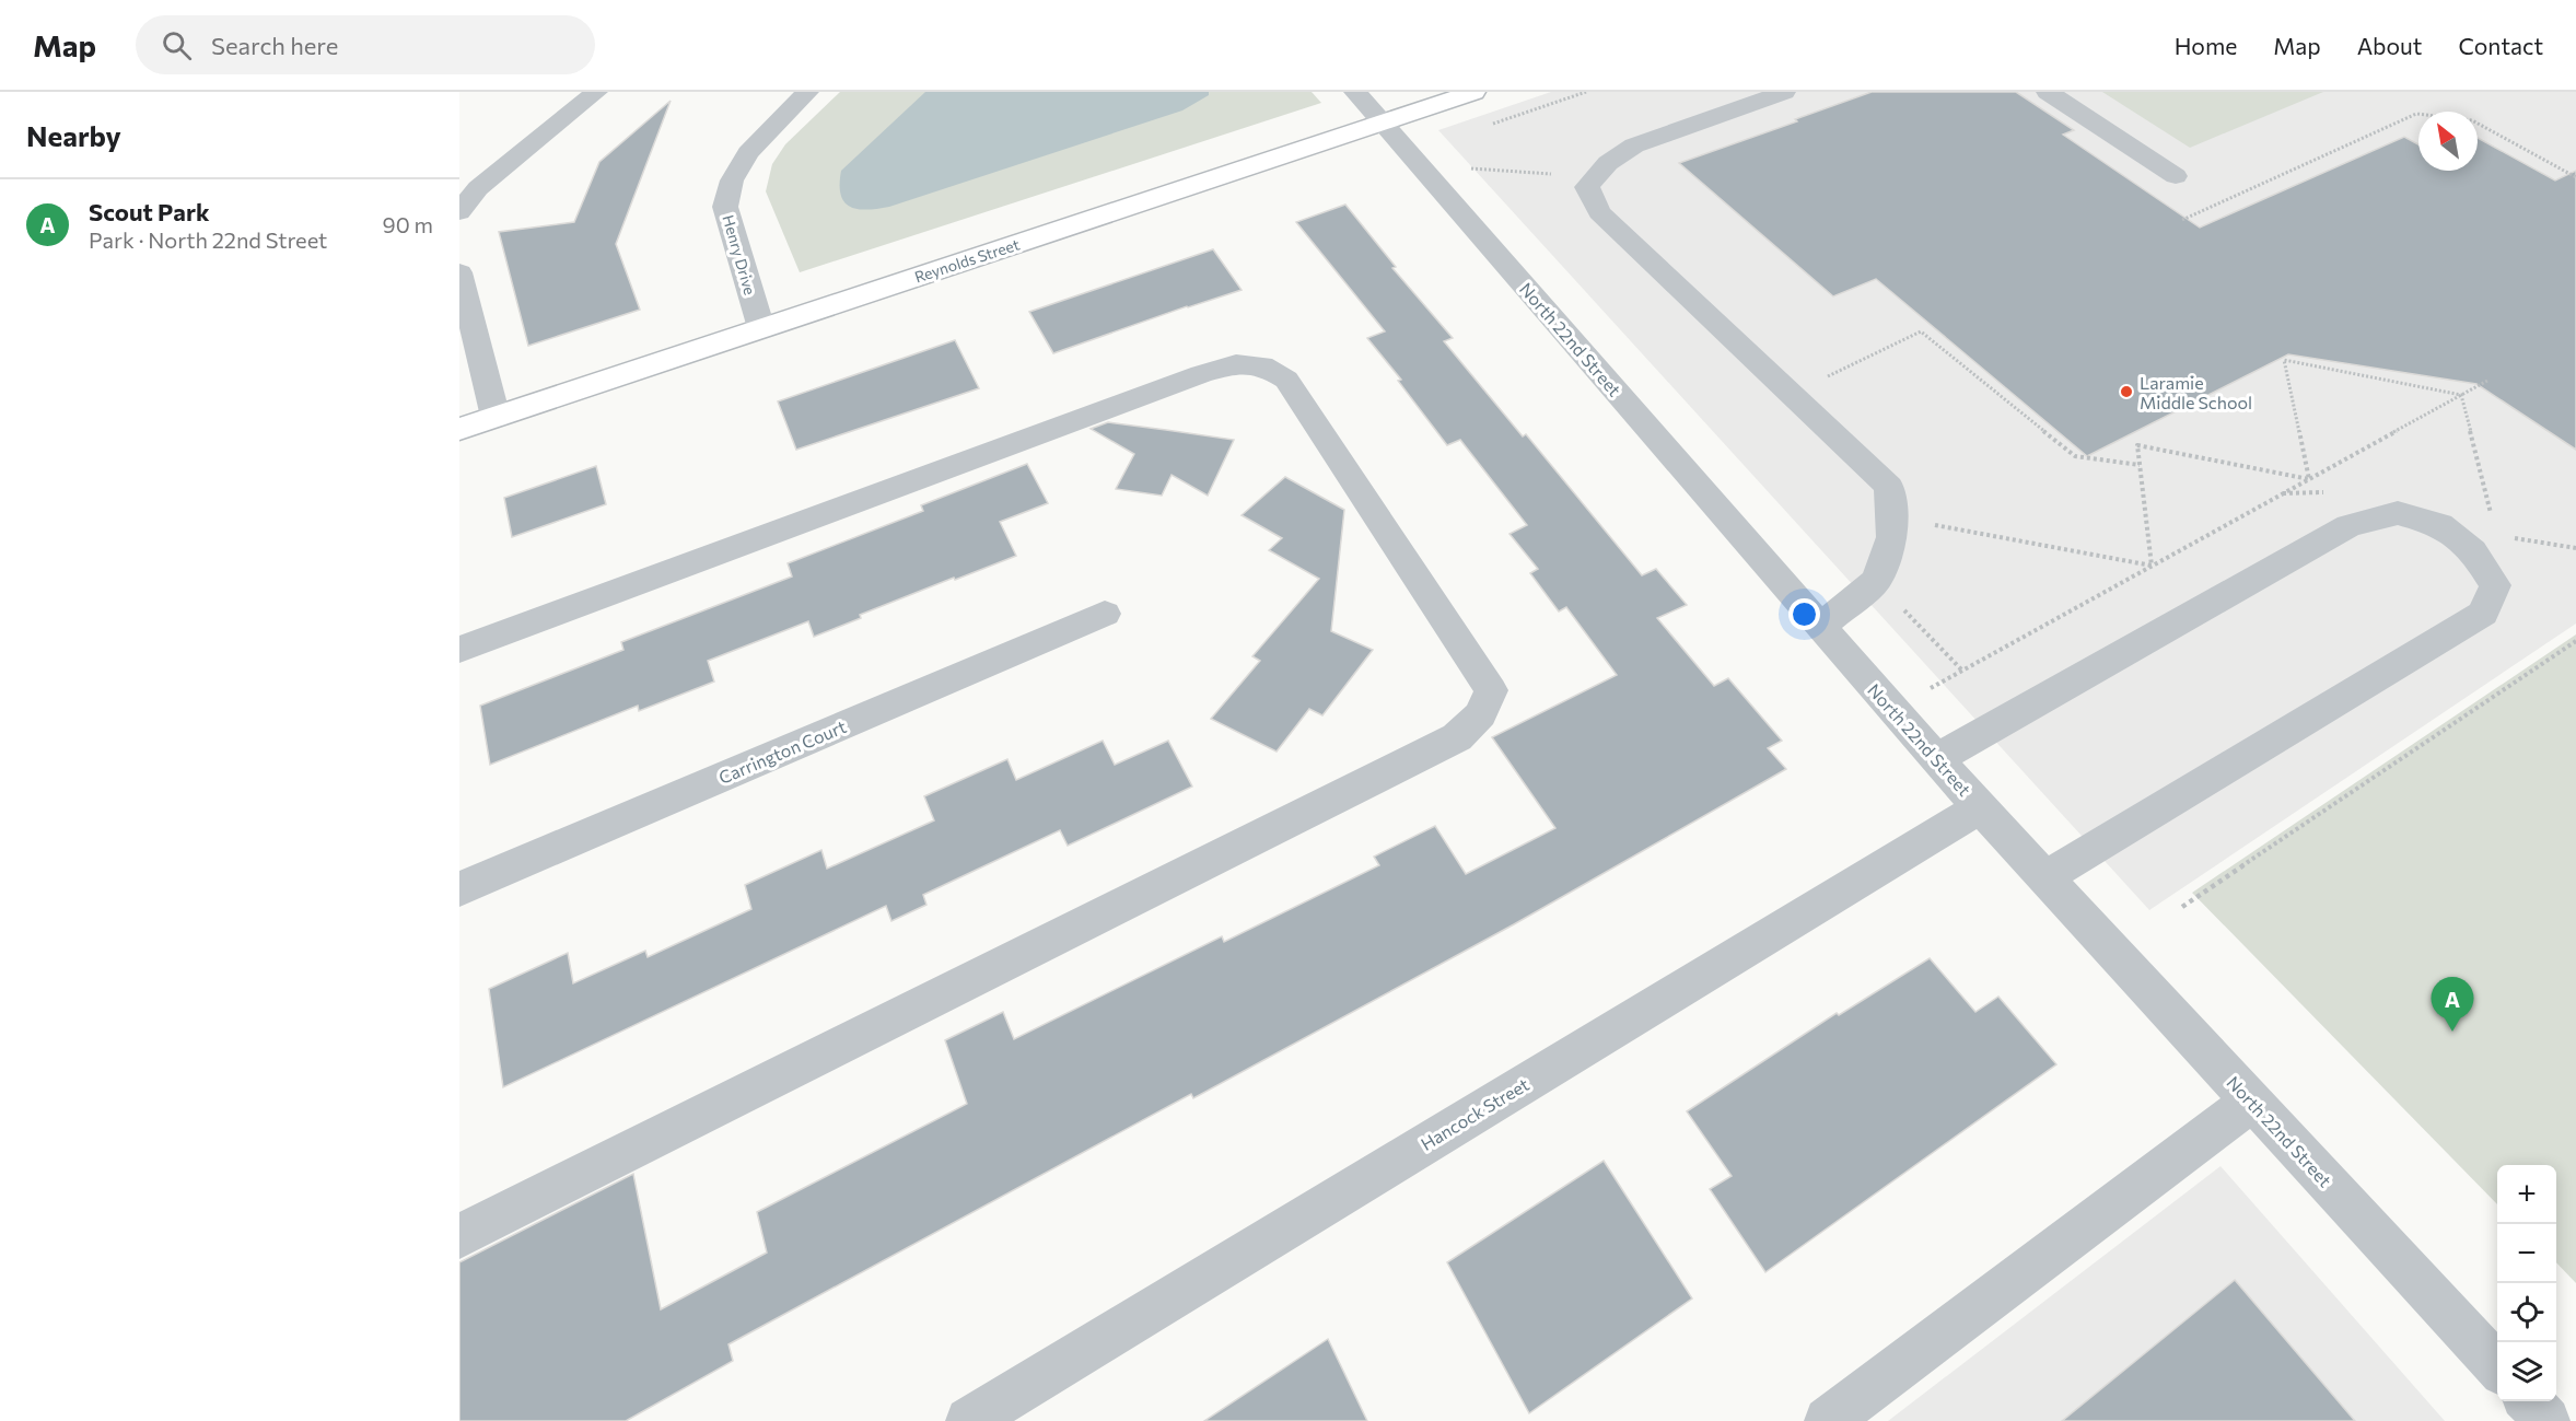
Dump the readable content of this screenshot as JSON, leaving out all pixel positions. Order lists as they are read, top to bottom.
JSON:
{
  "streets": {
    "main road": ["Reynolds Street"],
    "street": [
      "Henry Drive",
      "North 22nd Street",
      "Carrington Court",
      "Hancock Street"
    ]
  },
  "crossings": [
    ["Henry Drive", "Reynolds Street"],
    ["Reynolds Street", "North 22nd Street"],
    ["North 22nd Street", "Hancock Street"]
  ],
  "places": ["Laramie Middle School"],
  "north": "top left",
  "page": {
    "header": "Map",
    "search": "Search here",
    "nav": [
      "Home",
      "Map",
      "About",
      "Contact"
    ],
    "heading": "Nearby",
    "list": [
      {
        "mark": "A",
        "name": "Scout Park",
        "note": "Park · North 22nd Street",
        "value": "90 m"
      }
    ],
    "pins": "A",
    "map_buttons": ["+", "−"]
  }
}
